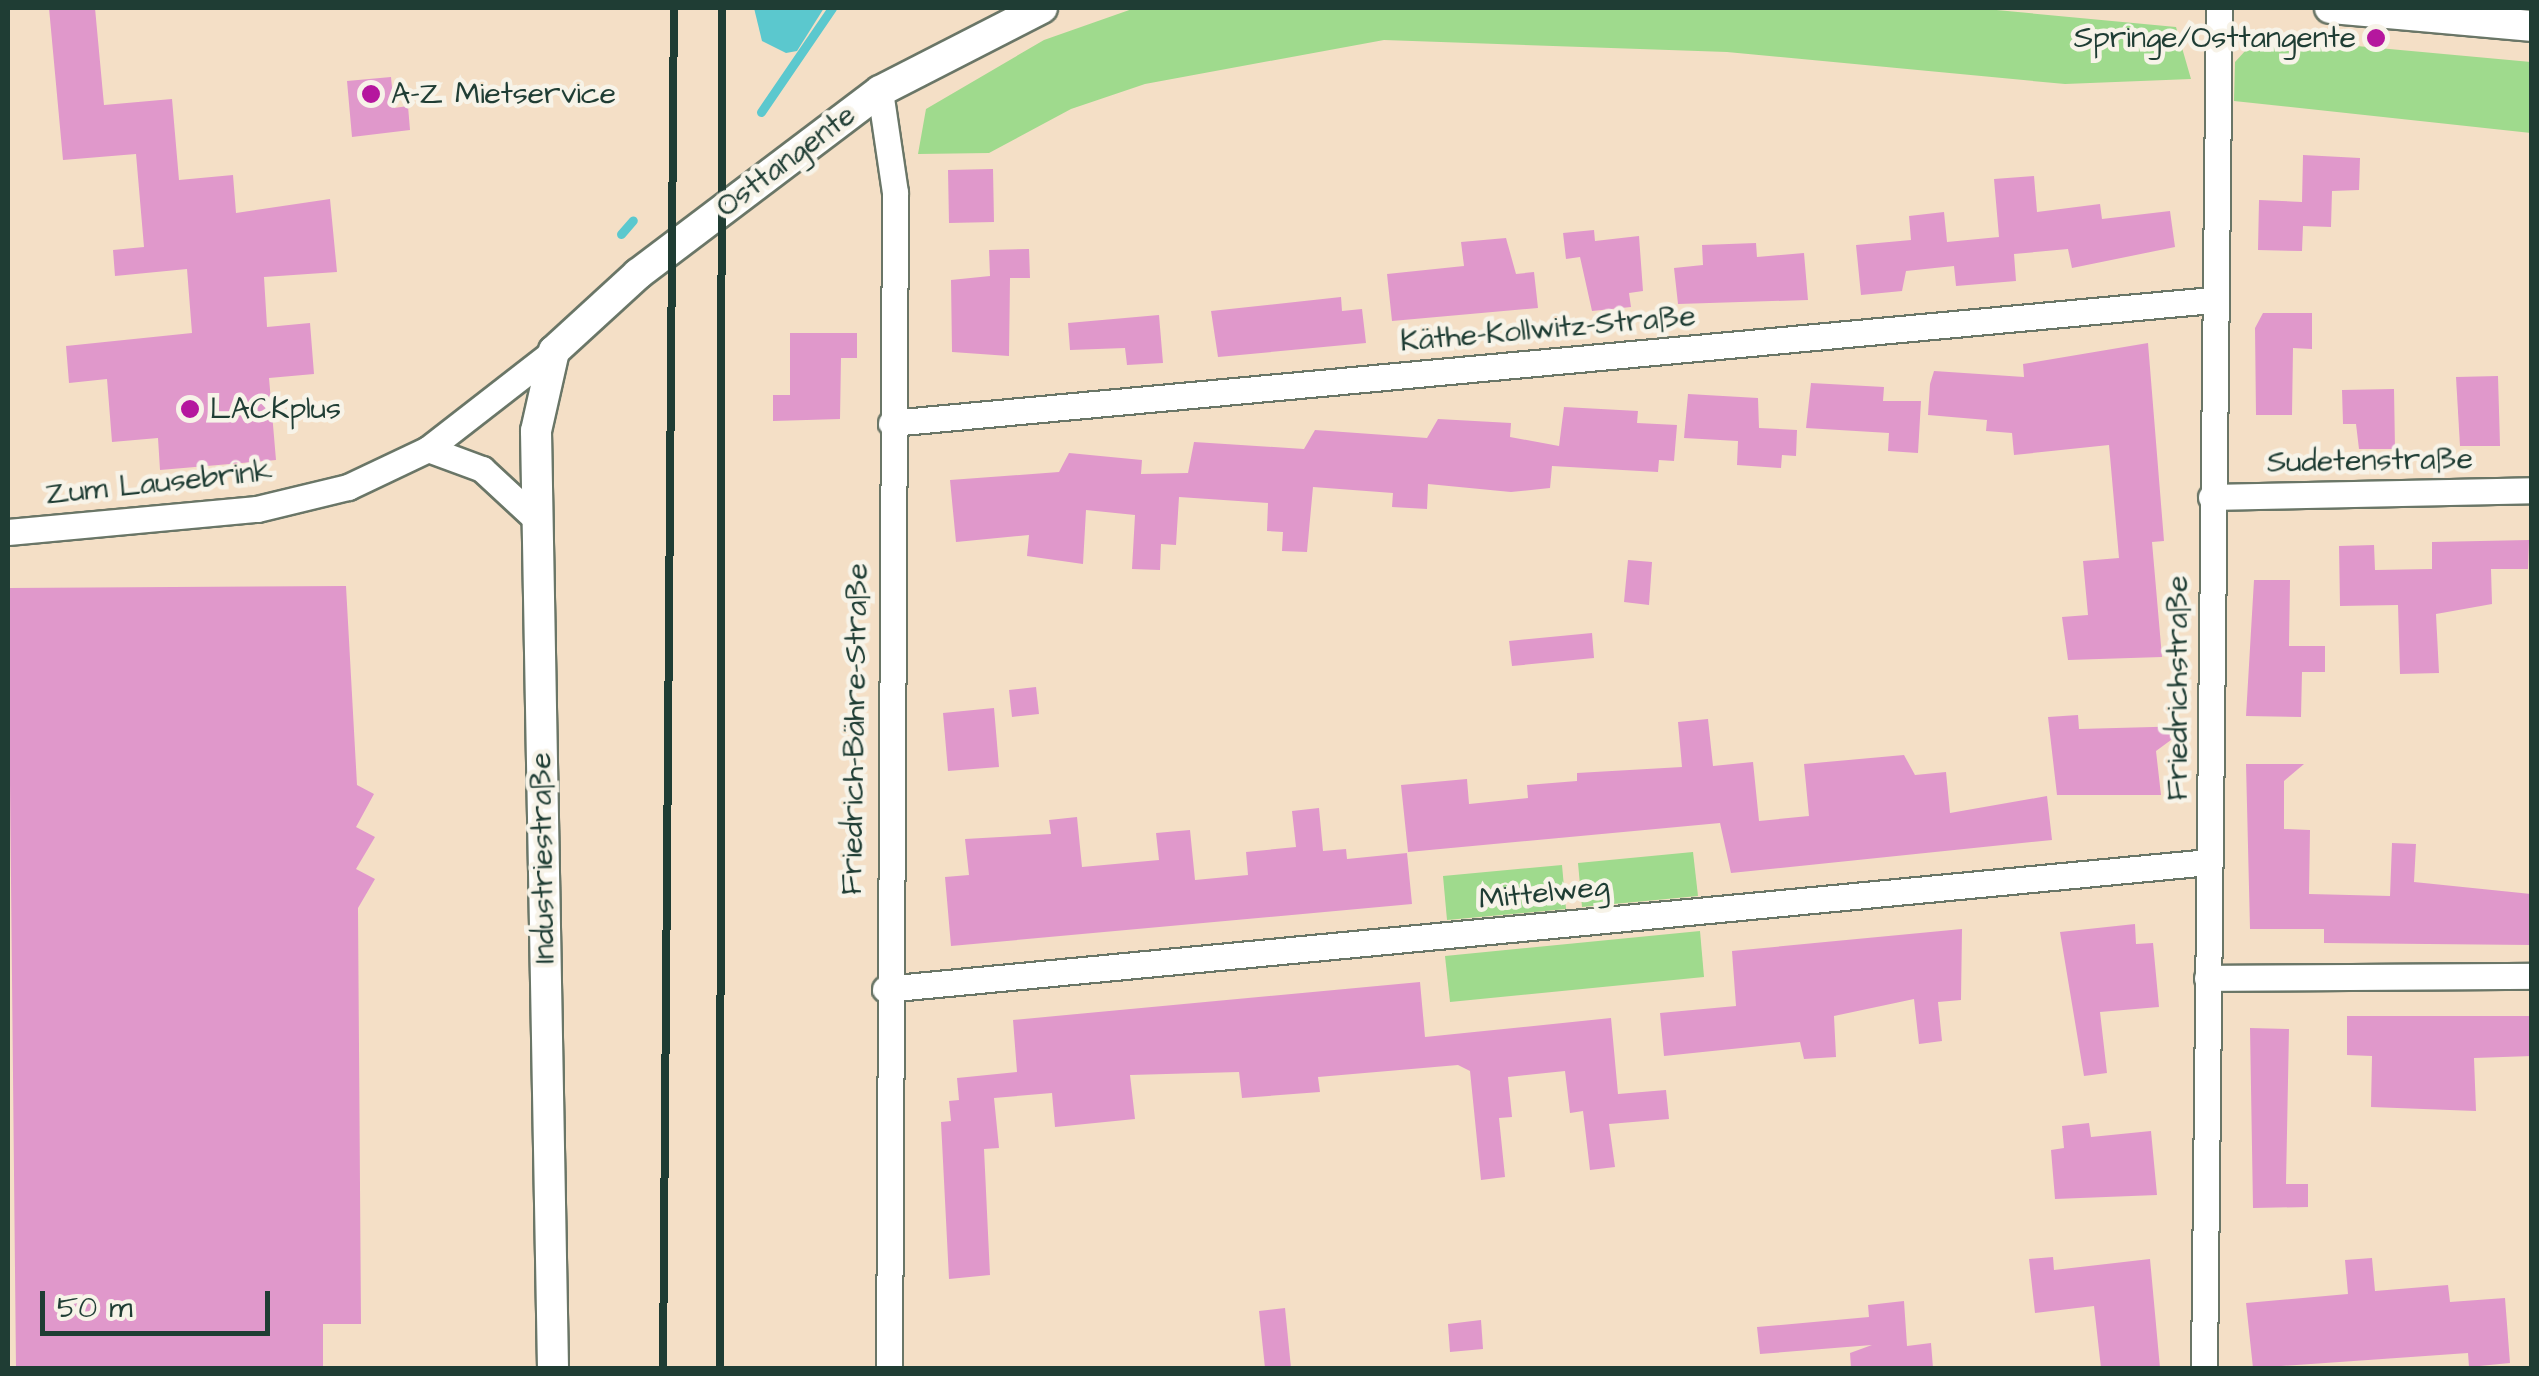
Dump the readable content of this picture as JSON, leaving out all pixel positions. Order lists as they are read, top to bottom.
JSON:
{
  "streets": {
    "street": [
      "Osttangente",
      "Käthe-Kollwitz-Straße",
      "Sudetenstraße",
      "Zum Lausebrink",
      "Friedrichstraße",
      "Friedrich-Bähre-Straße",
      "Industriestraße",
      "Mittelweg"
    ]
  },
  "crossings": [
    ["Osttangente", "Zum Lausebrink"],
    ["Osttangente", "Friedrich-Bähre-Straße"],
    ["Osttangente", "Industriestraße"],
    ["Käthe-Kollwitz-Straße", "Friedrichstraße"],
    ["Käthe-Kollwitz-Straße", "Friedrich-Bähre-Straße"],
    ["Sudetenstraße", "Friedrichstraße"],
    ["Zum Lausebrink", "Industriestraße"],
    ["Friedrichstraße", "Mittelweg"],
    ["Friedrich-Bähre-Straße", "Mittelweg"]
  ],
  "places": ["Springe/Osttangente", "A-Z Mietservice", "LACKplus"],
  "scale_bar": "50 m"
}
